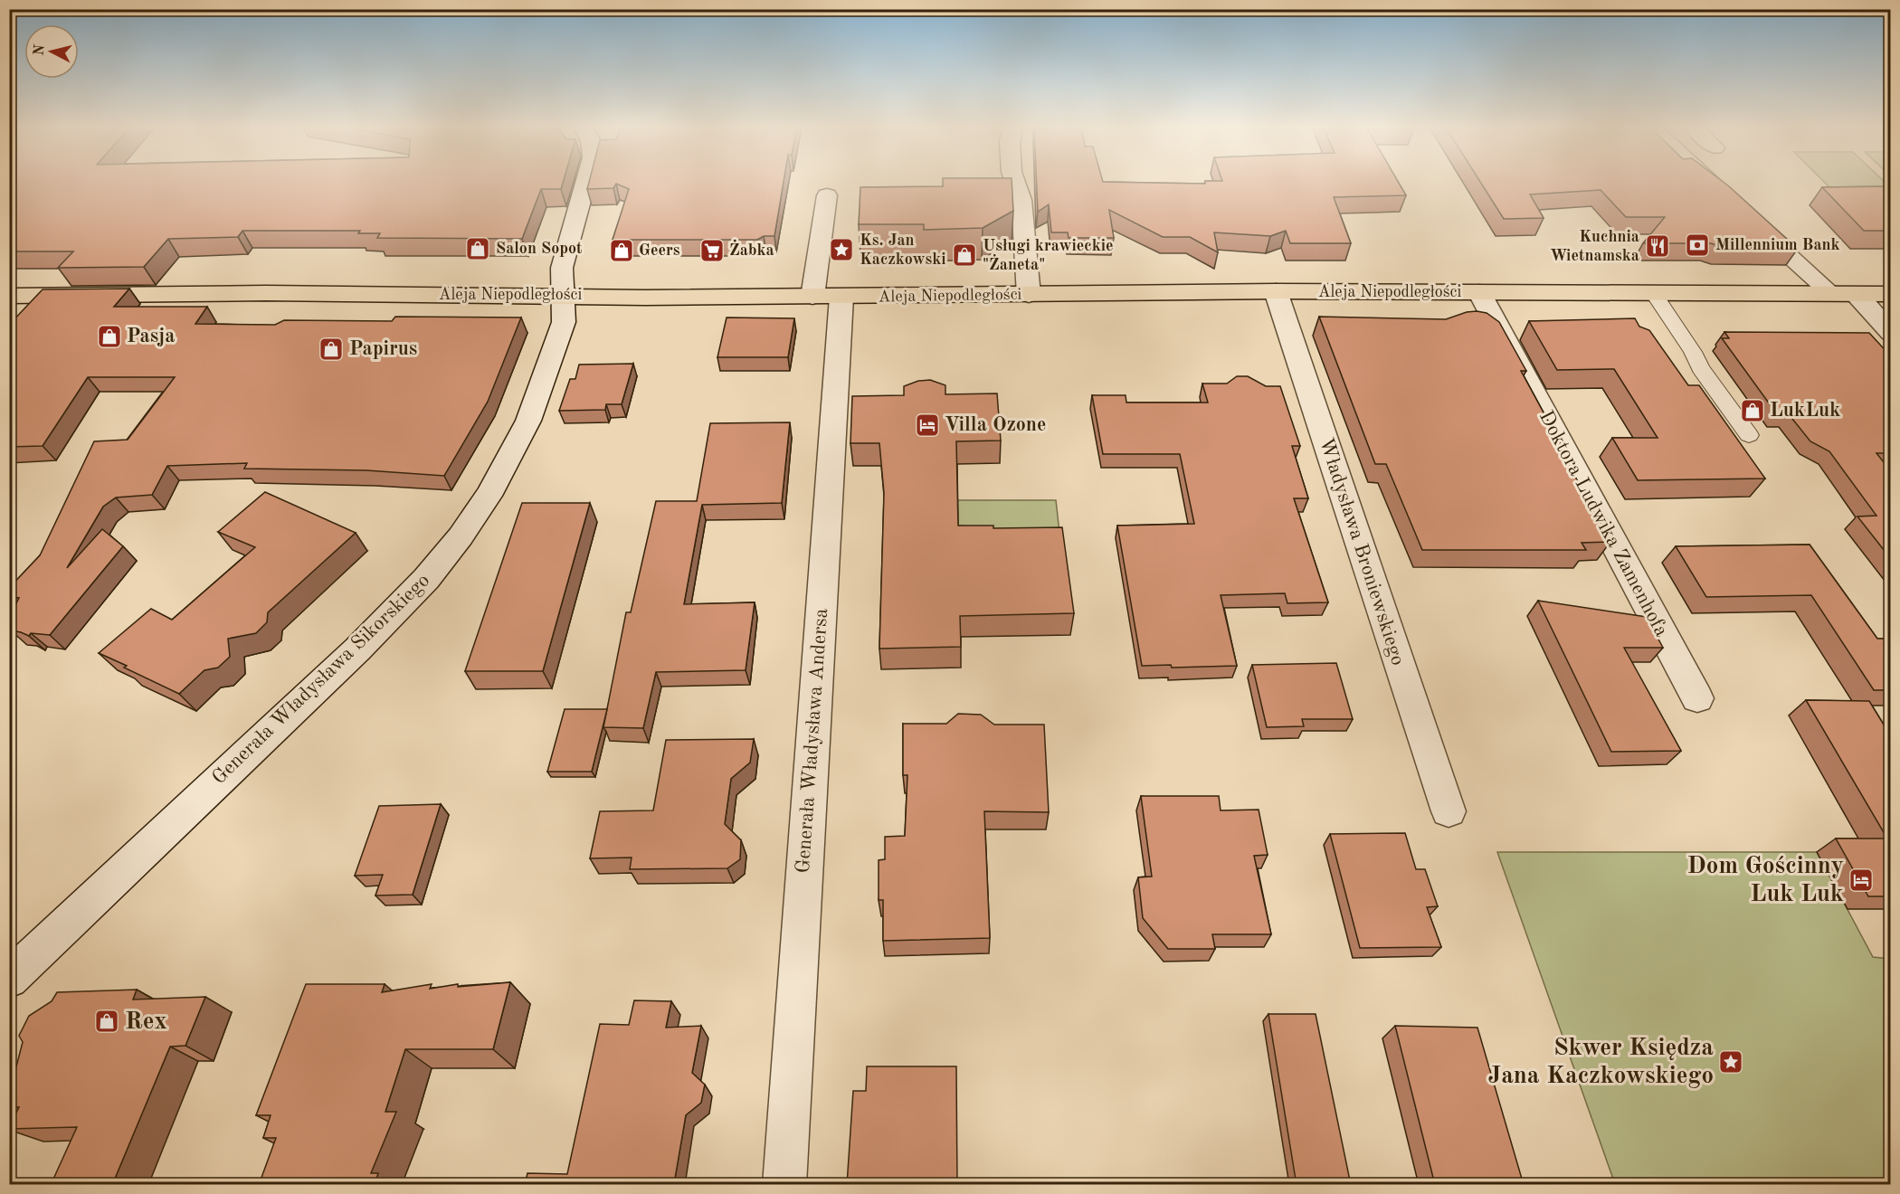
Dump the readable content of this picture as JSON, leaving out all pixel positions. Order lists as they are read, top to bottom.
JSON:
{
  "streets": {
    "main road": ["Aleja Niepodległości"],
    "street": [
      "Doktora Ludwika Zamenhofa",
      "Władysława Broniewskiego",
      "Generała Władysława Sikorskiego",
      "Generała Władysława Andersa"
    ]
  },
  "crossings": [
    ["Aleja Niepodległości", "Doktora Ludwika Zamenhofa"],
    ["Aleja Niepodległości", "Władysława Broniewskiego"],
    ["Aleja Niepodległości", "Generała Władysława Sikorskiego"],
    ["Aleja Niepodległości", "Generała Władysława Andersa"]
  ],
  "places": {
    "bank": ["Millennium Bank"],
    "restaurant": ["Kuchnia Wietnamska"],
    "shop": [
      "Salon Sopot",
      "Geers",
      "Usługi krawieckie \"Żaneta\"",
      "Pasja",
      "Papirus",
      "LukLuk",
      "Rex"
    ],
    "place": ["Ks. Jan Kaczkowski", "Skwer Księdza Jana Kaczkowskiego"],
    "supermarket": ["Żabka"],
    "hotel": ["Villa Ozone", "Dom Gościnny Luk Luk"]
  },
  "north": "left"
}
